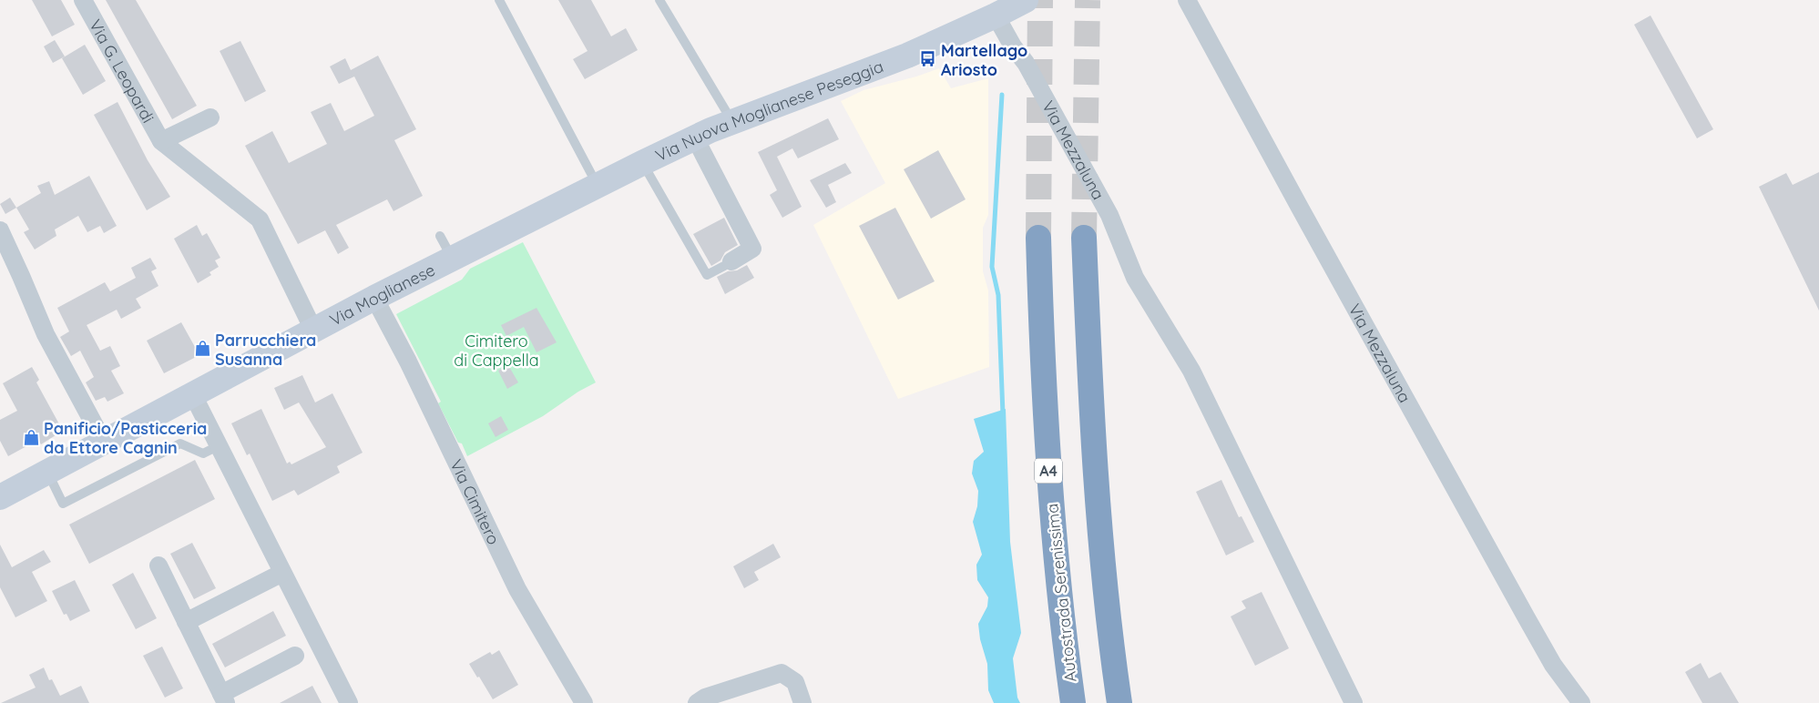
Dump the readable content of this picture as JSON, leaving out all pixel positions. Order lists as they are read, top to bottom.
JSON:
{
  "streets": {
    "highway": ["A4", "Autostrada Serenissima"],
    "main road": ["Via Nuova Moglianese Peseggia", "Via Moglianese"],
    "street": ["Via G. Leopardi", "Via Mezzaluna", "Via Cimitero"]
  },
  "crossings": [
    ["Via G. Leopardi", "Via Moglianese"],
    ["Via Nuova Moglianese Peseggia", "Via Mezzaluna"],
    ["Via Nuova Moglianese Peseggia", "Via Moglianese"],
    ["Via Moglianese", "Via Cimitero"]
  ],
  "parks": ["Cimitero di Cappella"],
  "places": {
    "bus stop": ["Martellago Ariosto"],
    "shop": ["Parrucchiera Susanna", "Panificio/Pasticceria da Ettore Cagnin"]
  }
}
